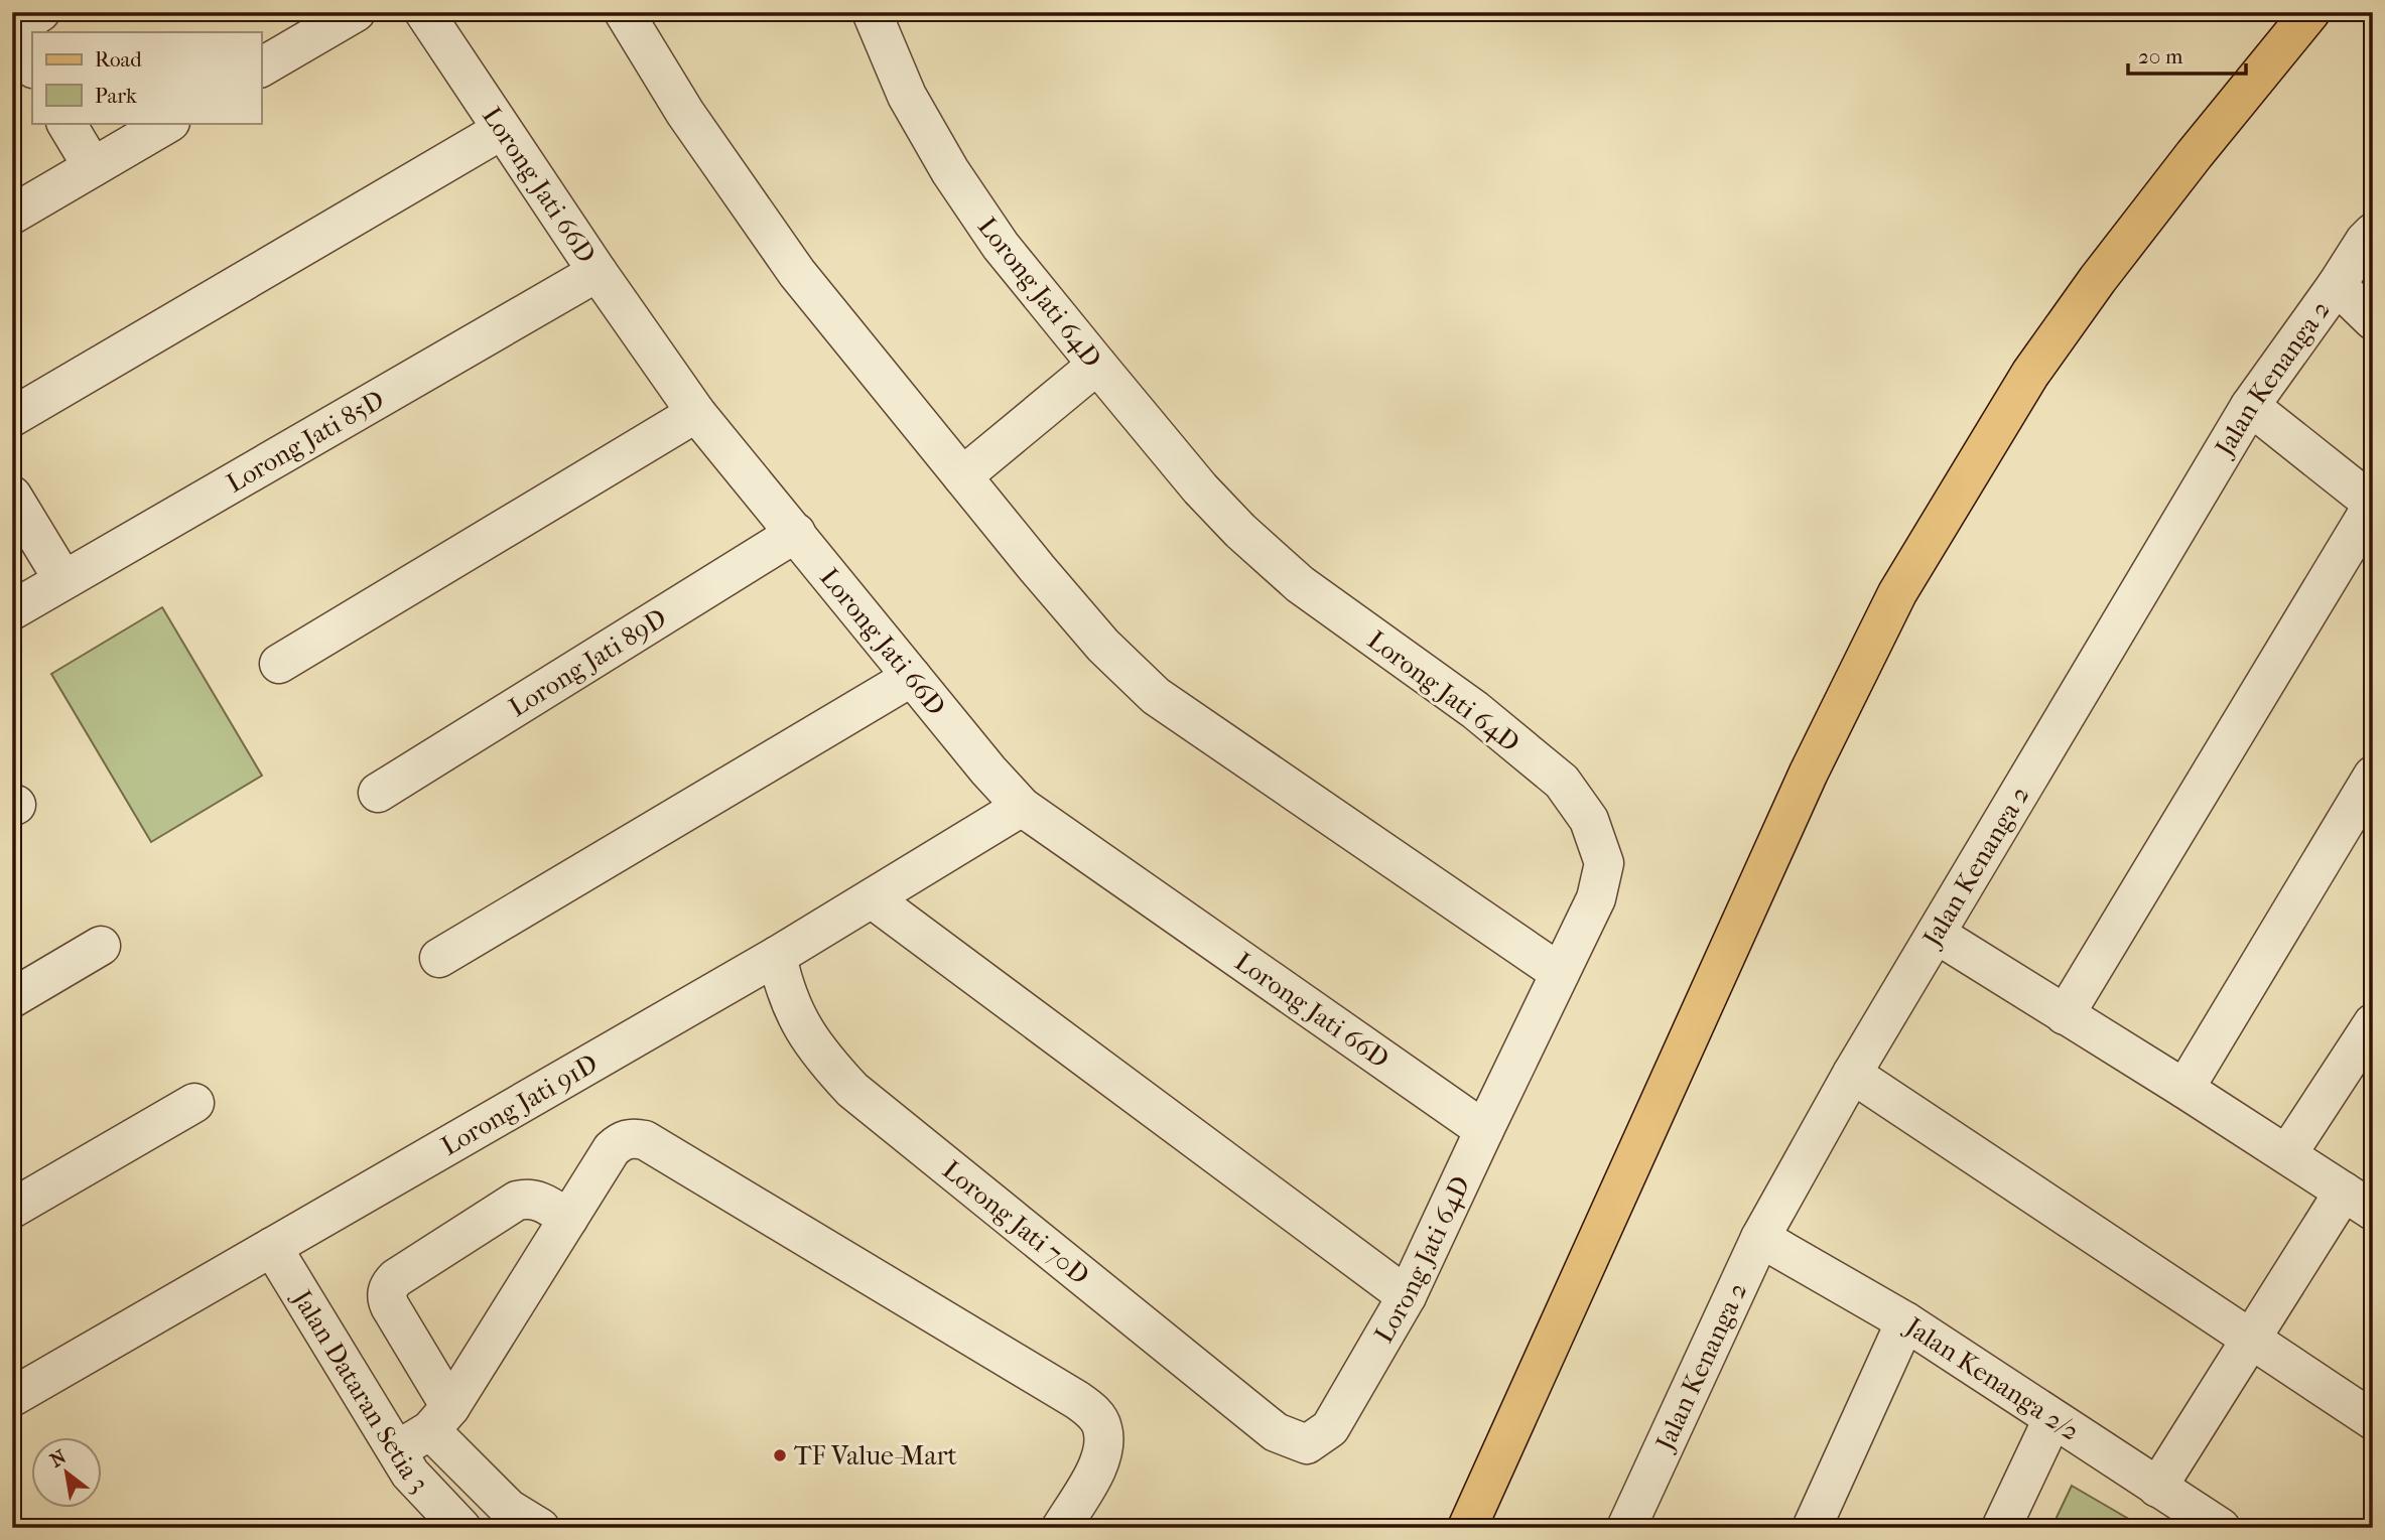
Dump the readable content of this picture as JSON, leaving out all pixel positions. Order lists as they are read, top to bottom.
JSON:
{
  "streets": {
    "street": [
      "Lorong Jati 66D",
      "Lorong Jati 64D",
      "Jalan Kenanga 2",
      "Lorong Jati 85D",
      "Lorong Jati 89D",
      "Lorong Jati 91D",
      "Lorong Jati 70D",
      "Jalan Kenanga 2/2",
      "Jalan Dataran Setia 3"
    ]
  },
  "crossings": [
    ["Lorong Jati 66D", "Lorong Jati 64D"],
    ["Lorong Jati 66D", "Lorong Jati 85D"],
    ["Lorong Jati 66D", "Lorong Jati 89D"],
    ["Lorong Jati 66D", "Lorong Jati 91D"],
    ["Lorong Jati 64D", "Lorong Jati 70D"],
    ["Jalan Kenanga 2", "Jalan Kenanga 2/2"],
    ["Lorong Jati 91D", "Lorong Jati 70D"],
    ["Lorong Jati 91D", "Jalan Dataran Setia 3"]
  ],
  "places": ["TF Value-Mart"],
  "legend": ["Road", "Park"],
  "scale_bar": "20 m",
  "north": "top left"
}
